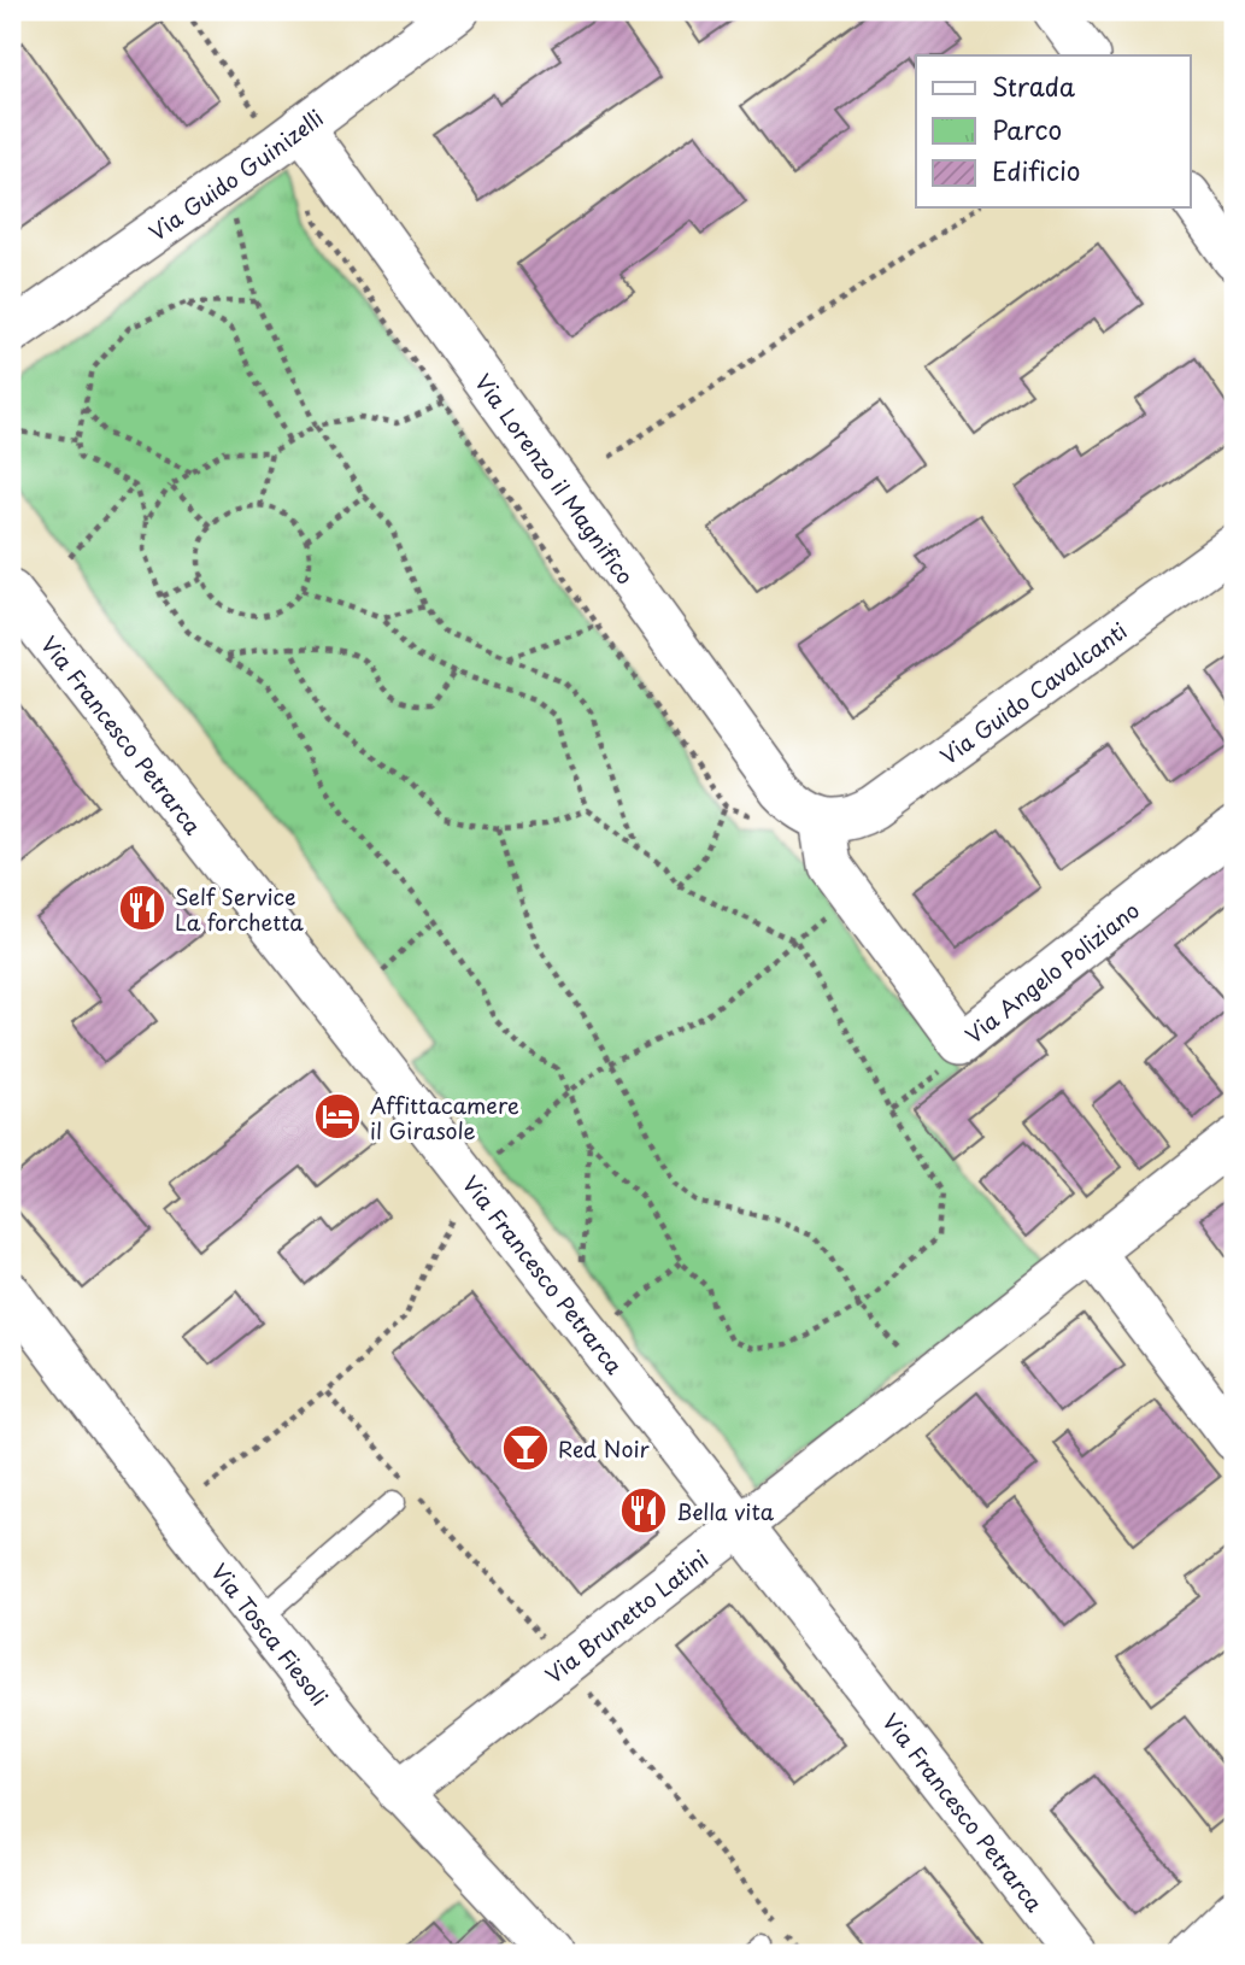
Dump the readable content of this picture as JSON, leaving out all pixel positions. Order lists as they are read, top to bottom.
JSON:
{
  "streets": {
    "street": [
      "Via Guido Guinizelli",
      "Via Lorenzo il Magnifico",
      "Via Guido Cavalcanti",
      "Via Francesco Petrarca",
      "Via Angelo Poliziano",
      "Via Brunetto Latini",
      "Via Tosca Fiesoli"
    ]
  },
  "crossings": [
    ["Via Guido Guinizelli", "Via Lorenzo il Magnifico"],
    ["Via Lorenzo il Magnifico", "Via Guido Cavalcanti"],
    ["Via Lorenzo il Magnifico", "Via Angelo Poliziano"],
    ["Via Guido Cavalcanti", "Via Angelo Poliziano"],
    ["Via Francesco Petrarca", "Via Brunetto Latini"],
    ["Via Brunetto Latini", "Via Tosca Fiesoli"]
  ],
  "places": {
    "restaurant": ["Self Service La forchetta", "Bella vita"],
    "hotel": ["Affittacamere il Girasole"],
    "bar": ["Red Noir"]
  },
  "legend": ["Strada", "Parco", "Edificio"]
}
